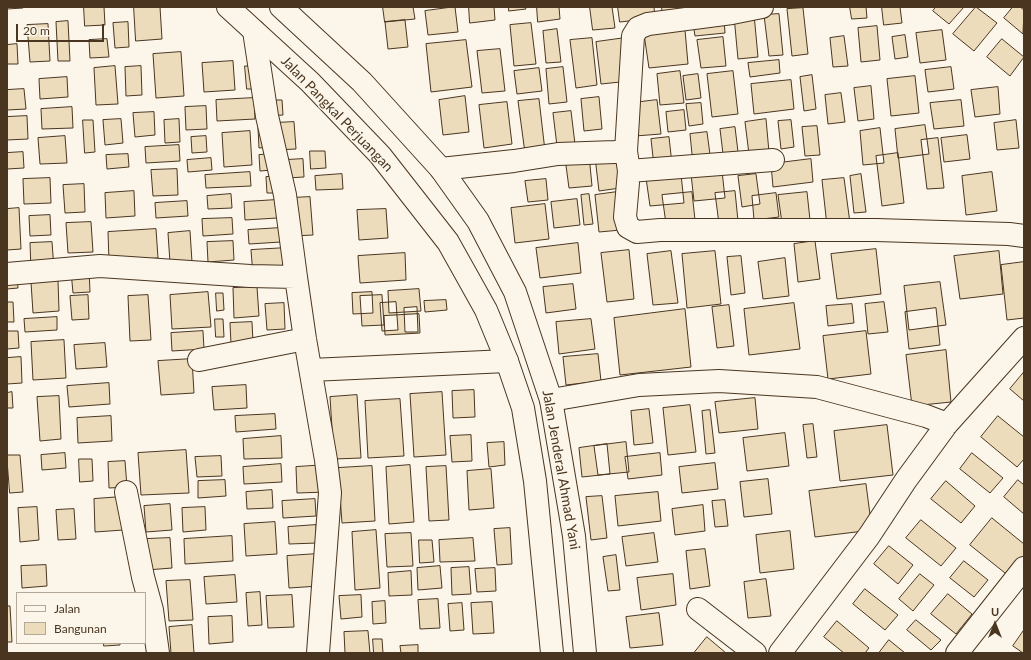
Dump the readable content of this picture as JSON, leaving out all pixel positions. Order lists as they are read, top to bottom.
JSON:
{
  "streets": {
    "street": ["Jalan Pangkal Perjuangan", "Jalan Jenderal Ahmad Yani"]
  },
  "crossings": [
    ["Jalan Pangkal Perjuangan", "Jalan Jenderal Ahmad Yani"]
  ],
  "legend": ["Jalan", "Bangunan"],
  "scale_bar": "20 m",
  "north": "top"
}
